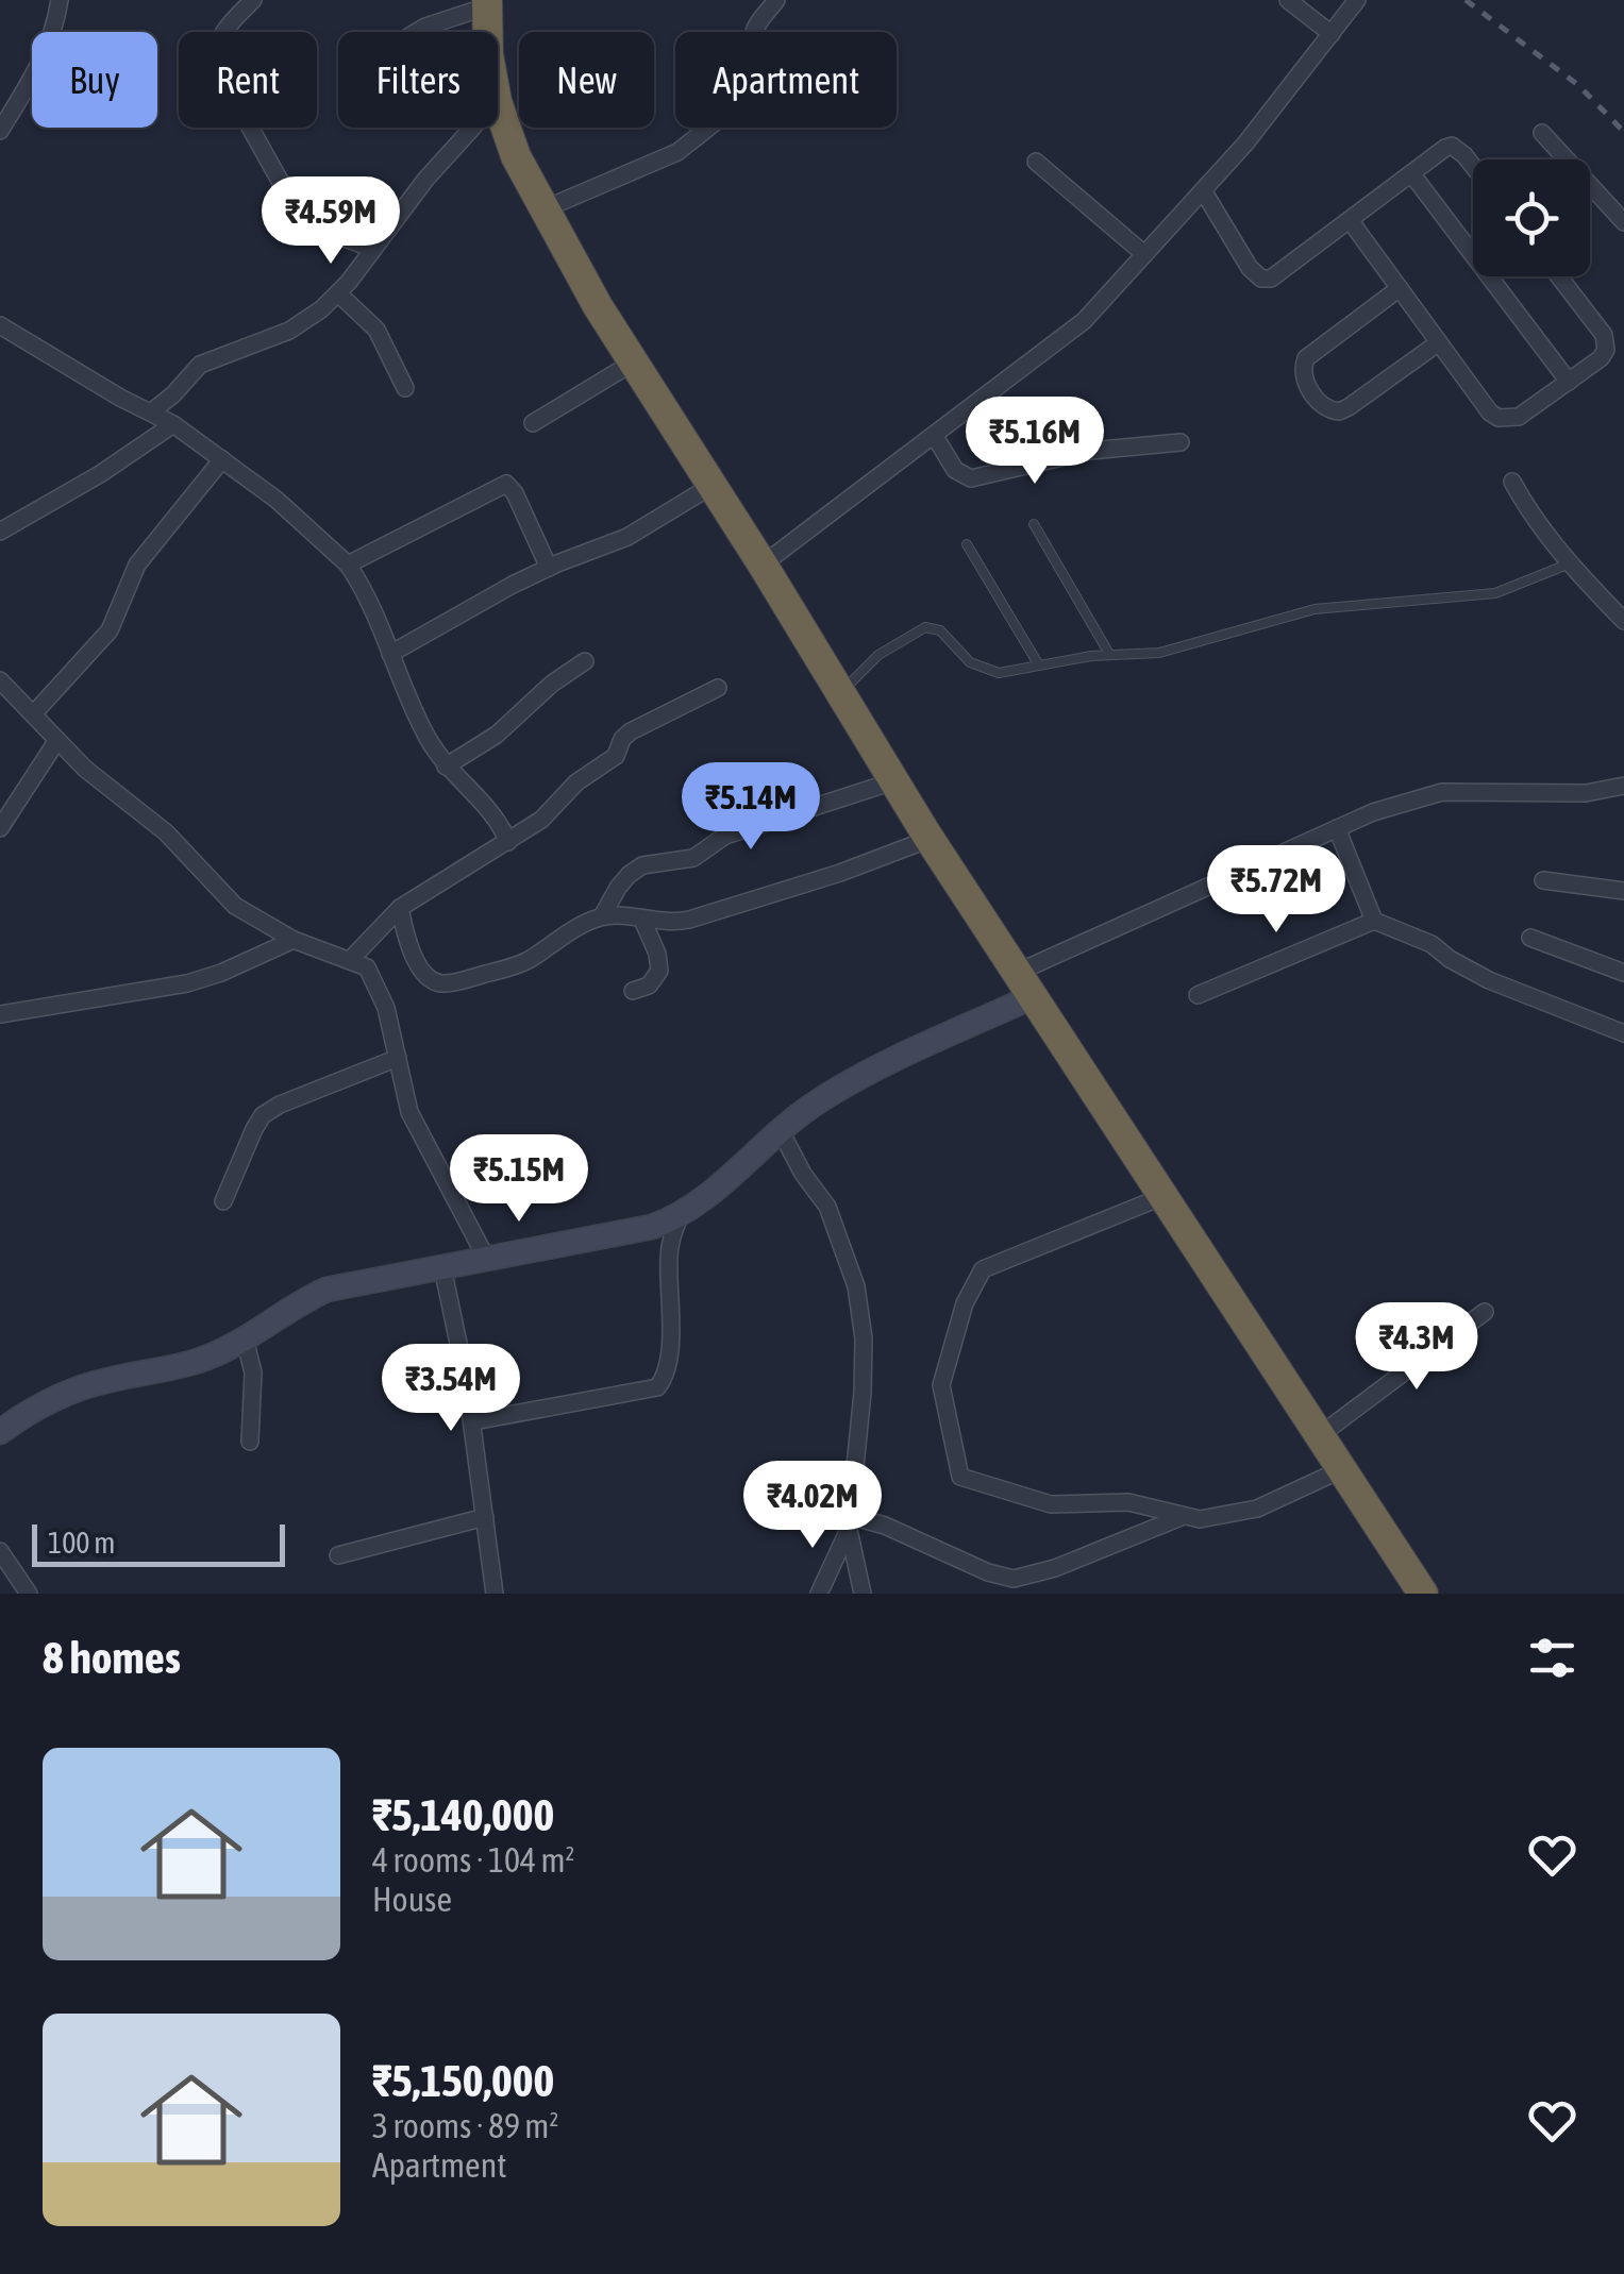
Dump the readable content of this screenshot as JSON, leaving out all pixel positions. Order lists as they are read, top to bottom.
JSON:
{
  "scale_bar": "100 m",
  "page": {
    "chip": [
      "Buy",
      "Rent",
      "Filters",
      "New",
      "Apartment"
    ],
    "price": [
      "₹4.59M",
      "₹5.16M",
      "₹5.14M",
      "₹5.72M",
      "₹5.15M",
      "₹4.3M",
      "₹3.54M",
      "₹4.02M"
    ],
    "scale": "100 m",
    "heading": "8 homes",
    "list": [
      {
        "name": "₹5,140,000",
        "note": "4 rooms · 104 m² · House"
      },
      {
        "name": "₹5,150,000",
        "note": "3 rooms · 89 m² · Apartment"
      }
    ]
  }
}
